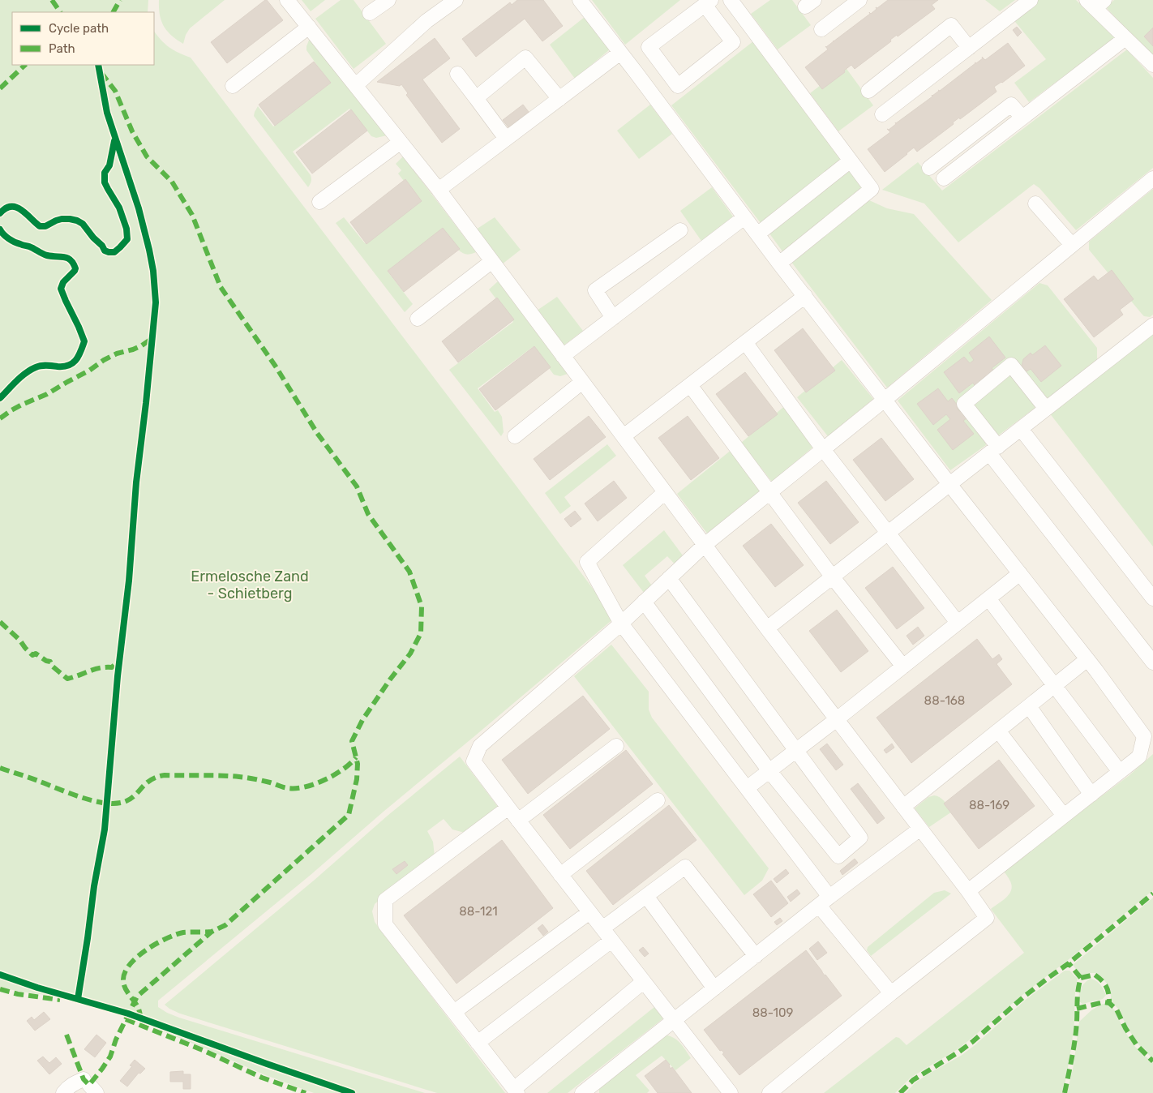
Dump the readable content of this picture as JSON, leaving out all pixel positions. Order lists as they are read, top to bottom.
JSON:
{
  "parks": ["Ermelosche Zand - Schietberg"],
  "house_numbers": [
    "88-168",
    "88-169",
    "88-121",
    "88-109"
  ],
  "legend": ["Cycle path", "Path"]
}
